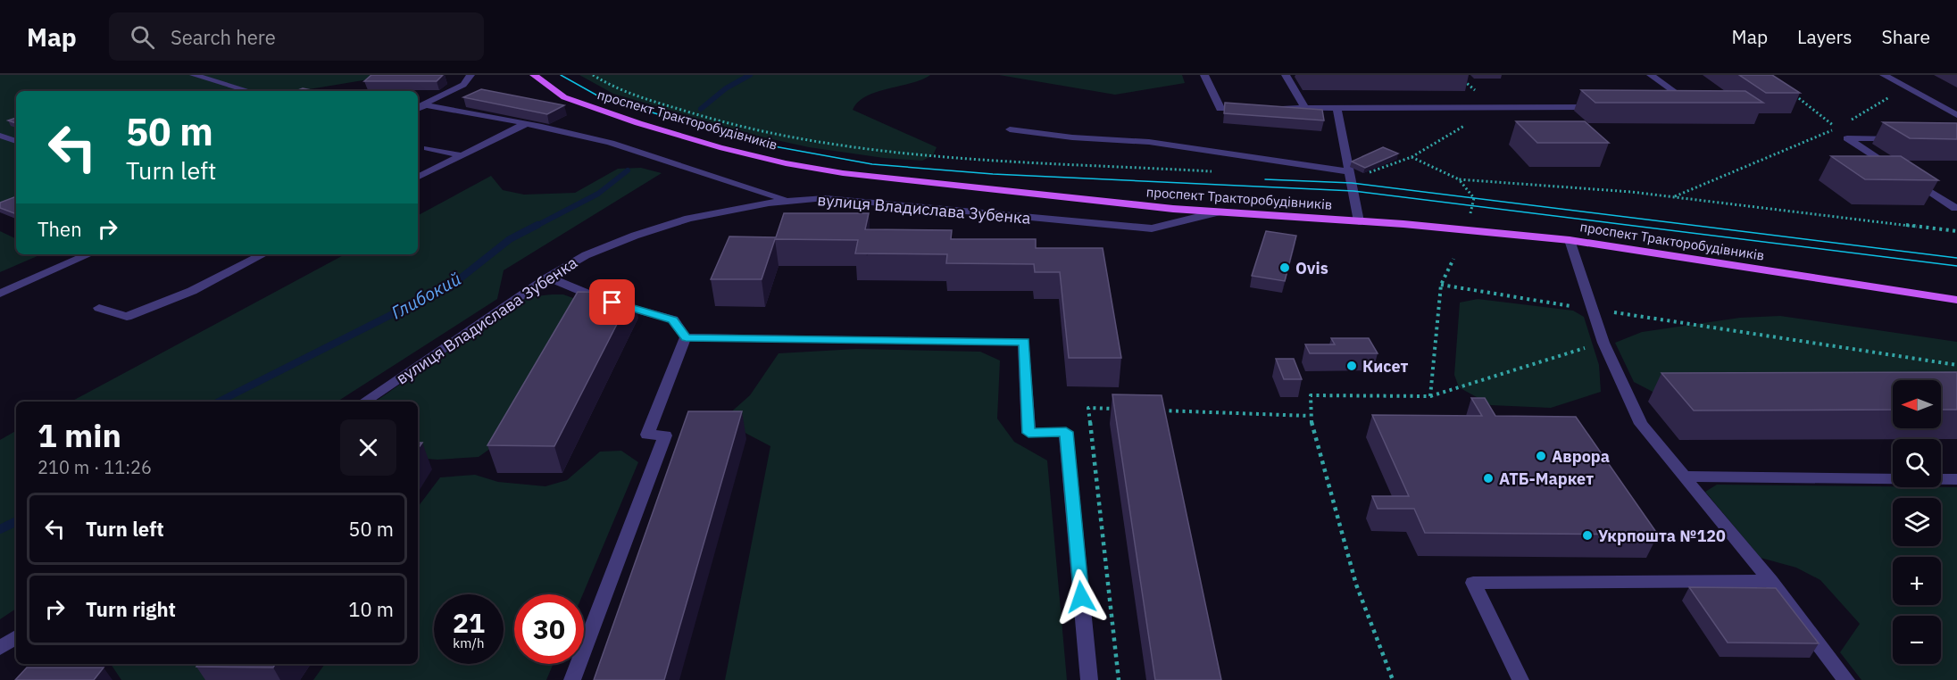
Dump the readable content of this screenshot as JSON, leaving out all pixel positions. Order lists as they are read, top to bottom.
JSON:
{
  "streets": {
    "main road": ["проспект Тракторобудівників"],
    "street": ["вулиця Владислава Зубенка"]
  },
  "crossings": [
    ["проспект Тракторобудівників", "вулиця Владислава Зубенка"]
  ],
  "water": ["Глибокий"],
  "places": [
    "Ovis",
    "Кисет",
    "Аврора",
    "АТБ-Маркет",
    "Укрпошта №120"
  ],
  "north": "left",
  "page": {
    "header": "Map",
    "search": "Search here",
    "nav": ["Map", "Layers", "Share"],
    "turn": ["50 m", "Turn left"],
    "then": "Then",
    "map_buttons": ["+", "−"],
    "heading": ["1 min", "210 m · 11:26"],
    "list": [
      {
        "name": "Turn left",
        "value": "50 m"
      },
      {
        "name": "Turn right",
        "value": "10 m"
      }
    ],
    "speed": "21 km/h",
    "limit": "30"
  }
}
